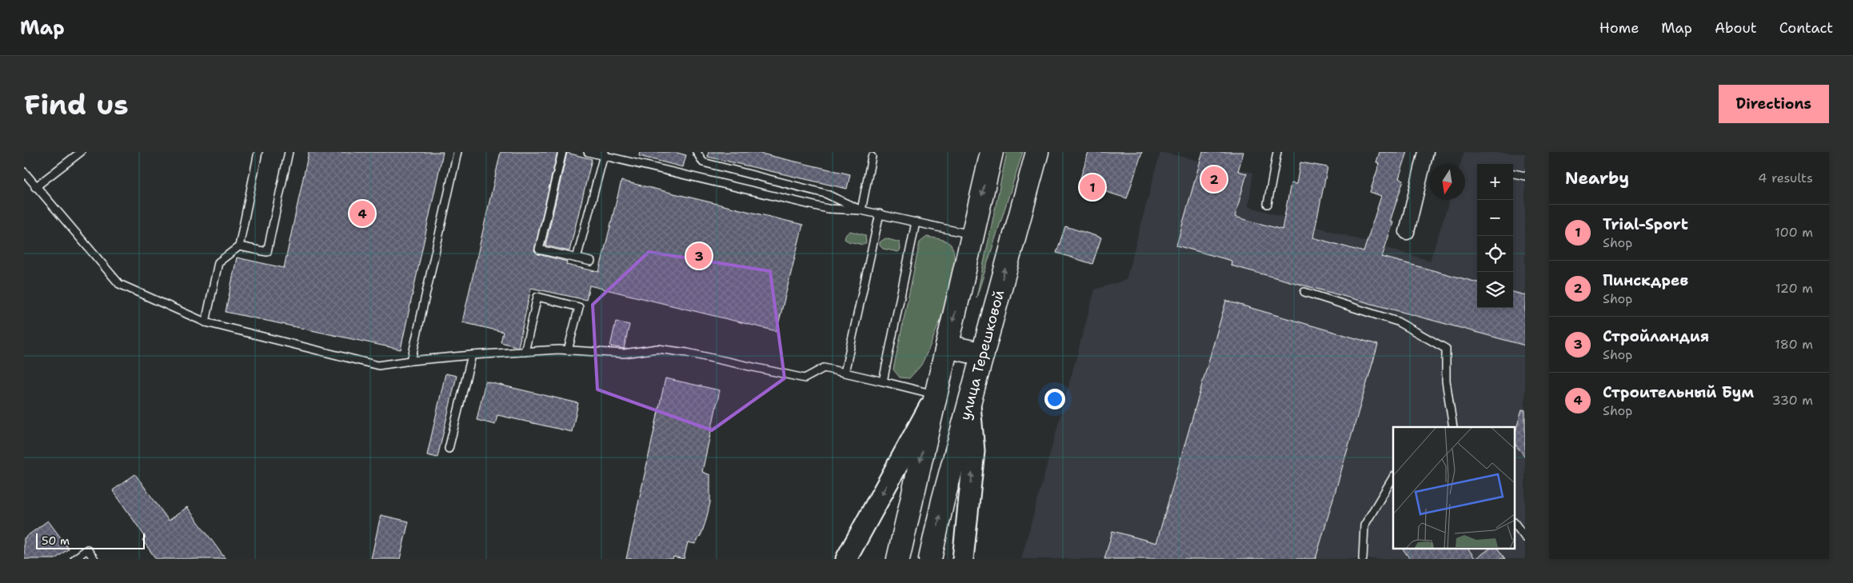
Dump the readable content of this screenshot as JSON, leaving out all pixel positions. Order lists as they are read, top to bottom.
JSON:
{
  "streets": {
    "main road": ["улица Терешковой"]
  },
  "scale_bar": "50 m",
  "north": "bottom",
  "page": {
    "header": "Map",
    "nav": [
      "Home",
      "Map",
      "About",
      "Contact"
    ],
    "buttons": "Directions",
    "title": "Find us",
    "heading": ["Nearby", "4 results"],
    "map_buttons": ["+", "−"],
    "pins": [
      "2",
      "1",
      "4",
      "3"
    ],
    "list": [
      {
        "mark": "1",
        "name": "Trial-Sport",
        "note": "Shop",
        "value": "100 m"
      },
      {
        "mark": "2",
        "name": "Пинскдрев",
        "note": "Shop",
        "value": "120 m"
      },
      {
        "mark": "3",
        "name": "Стройландия",
        "note": "Shop",
        "value": "180 m"
      },
      {
        "mark": "4",
        "name": "Строительный Бум",
        "note": "Shop",
        "value": "330 m"
      }
    ],
    "scale": "50 m"
  }
}
